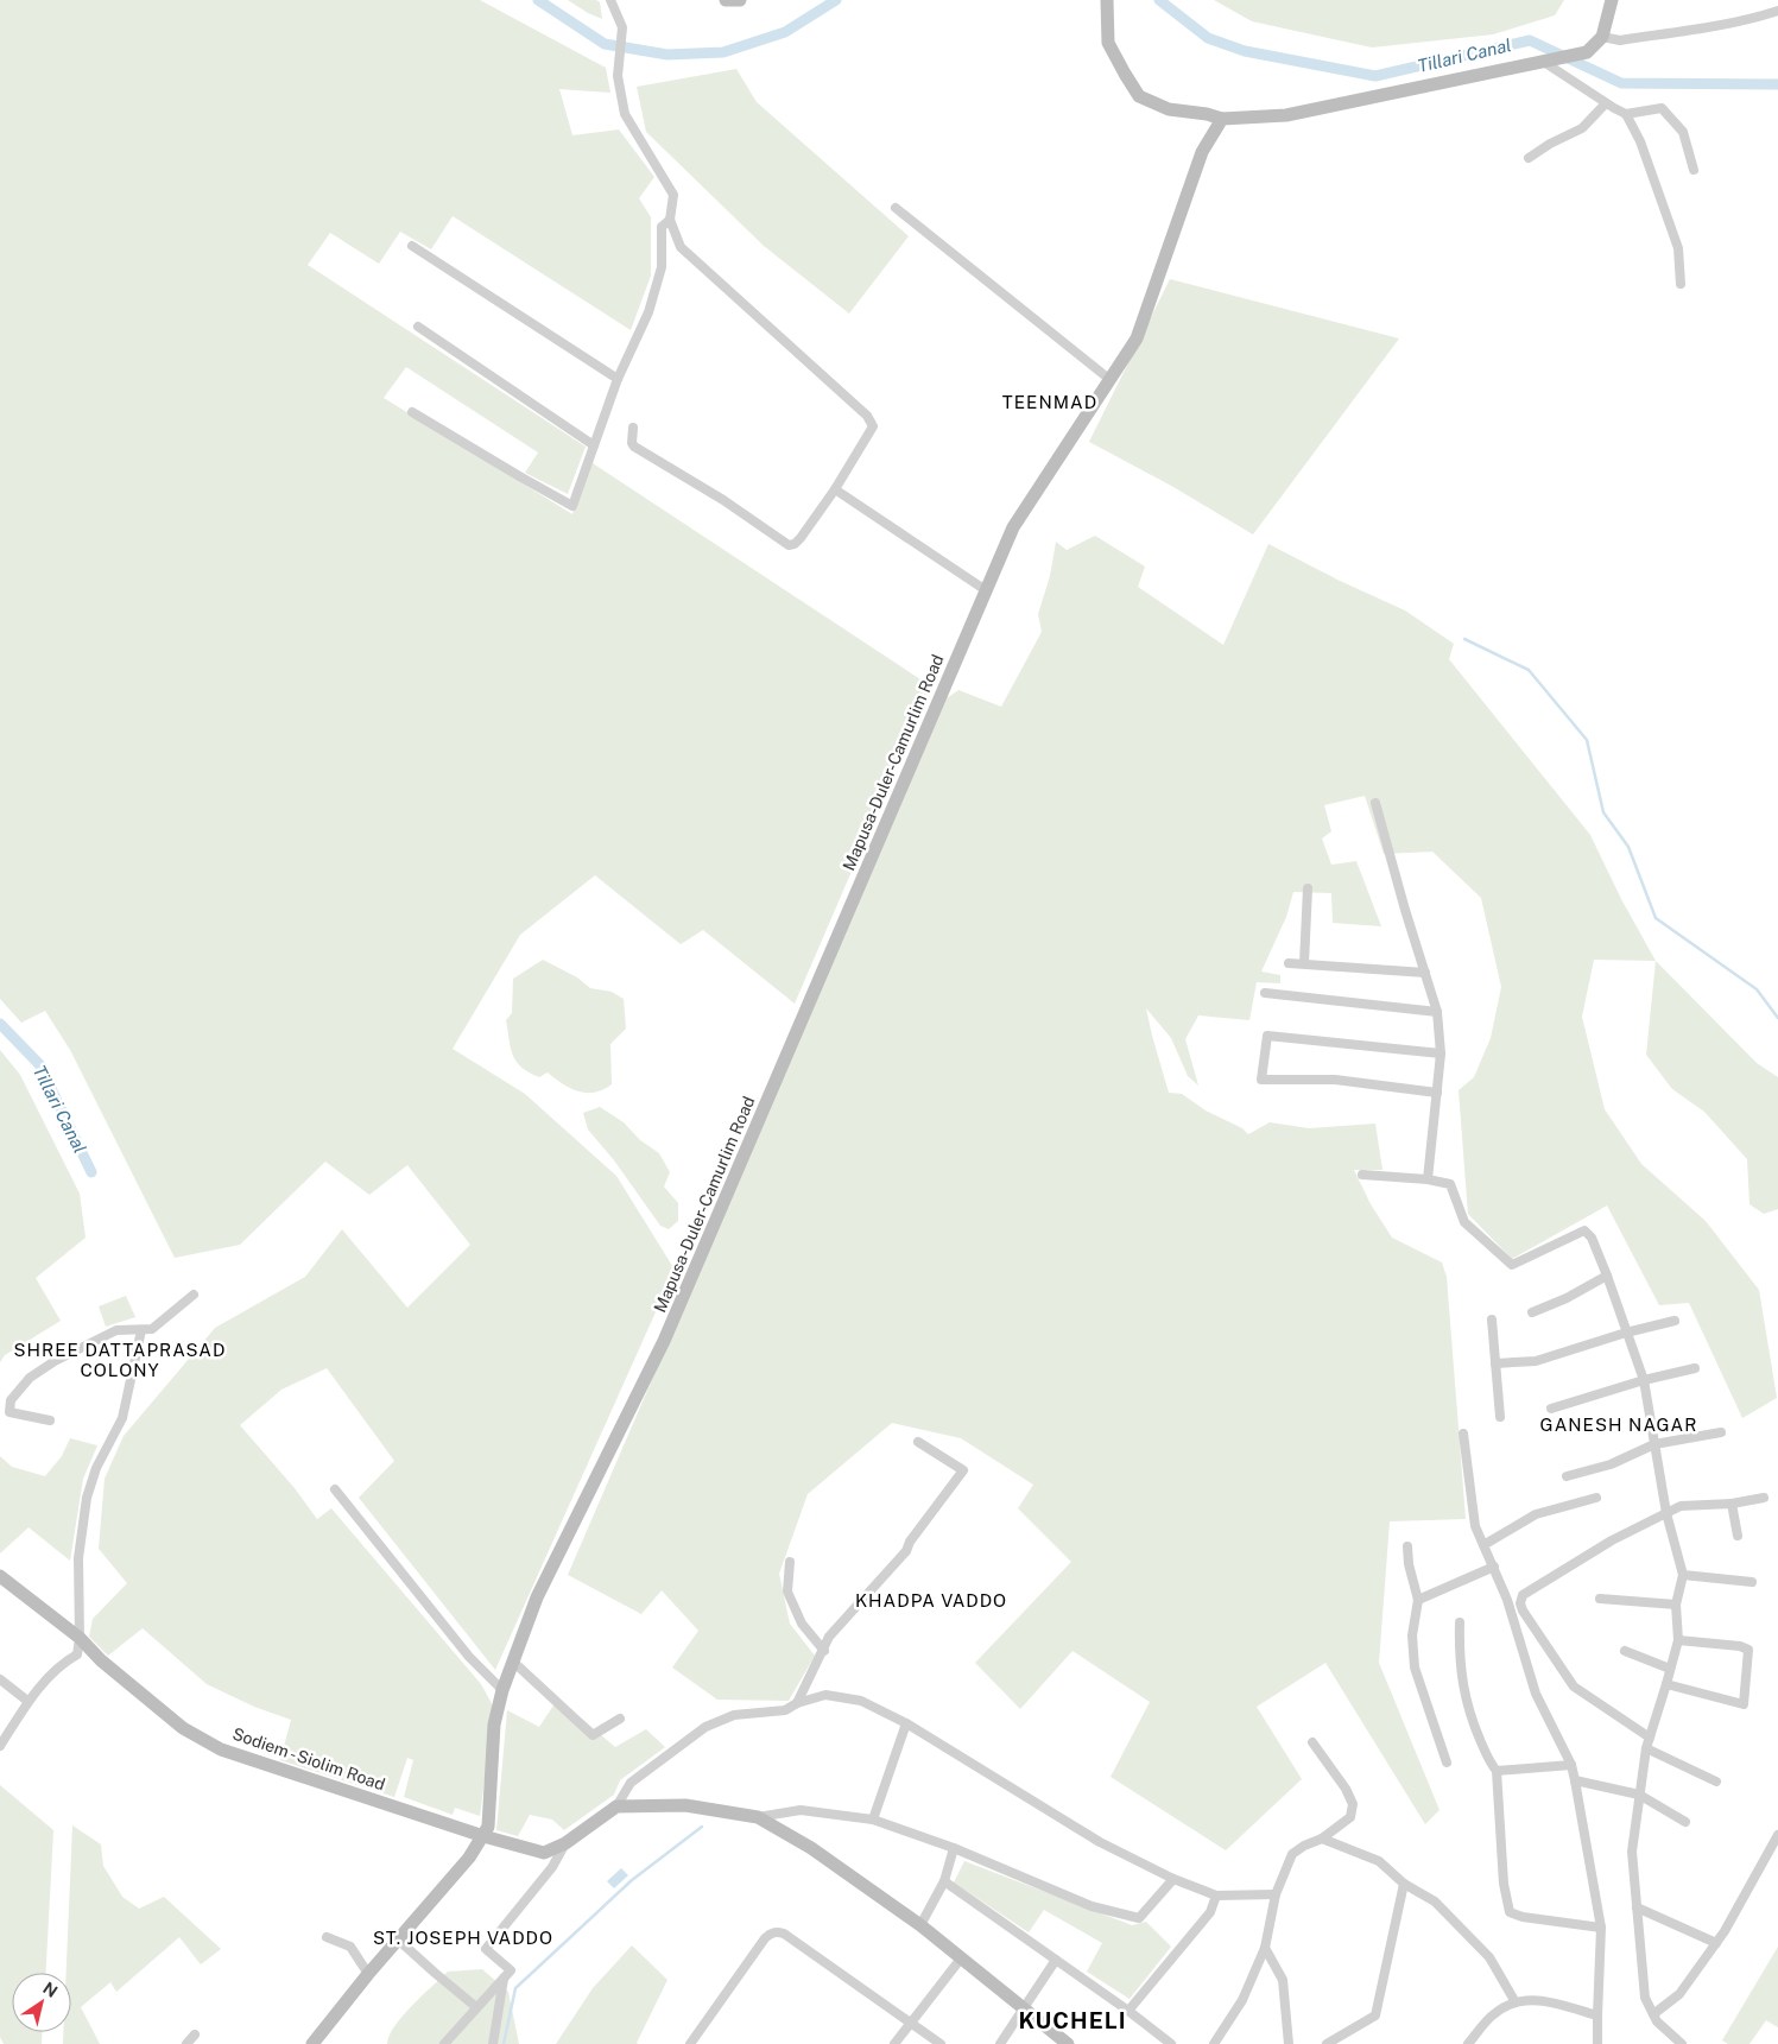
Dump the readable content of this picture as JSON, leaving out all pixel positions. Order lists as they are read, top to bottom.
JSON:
{
  "streets": {
    "street": ["Mapusa-Duler-Camurlim Road", "Sodiem - Siolim Road"]
  },
  "crossings": [
    ["Mapusa-Duler-Camurlim Road", "Sodiem - Siolim Road"]
  ],
  "districts": [
    "TEENMAD",
    "SHREE DATTAPRASAD COLONY",
    "GANESH NAGAR",
    "KHADPA VADDO",
    "ST. JOSEPH VADDO",
    "KUCHELI"
  ],
  "water": ["Tillari Canal"],
  "north": "top right"
}
